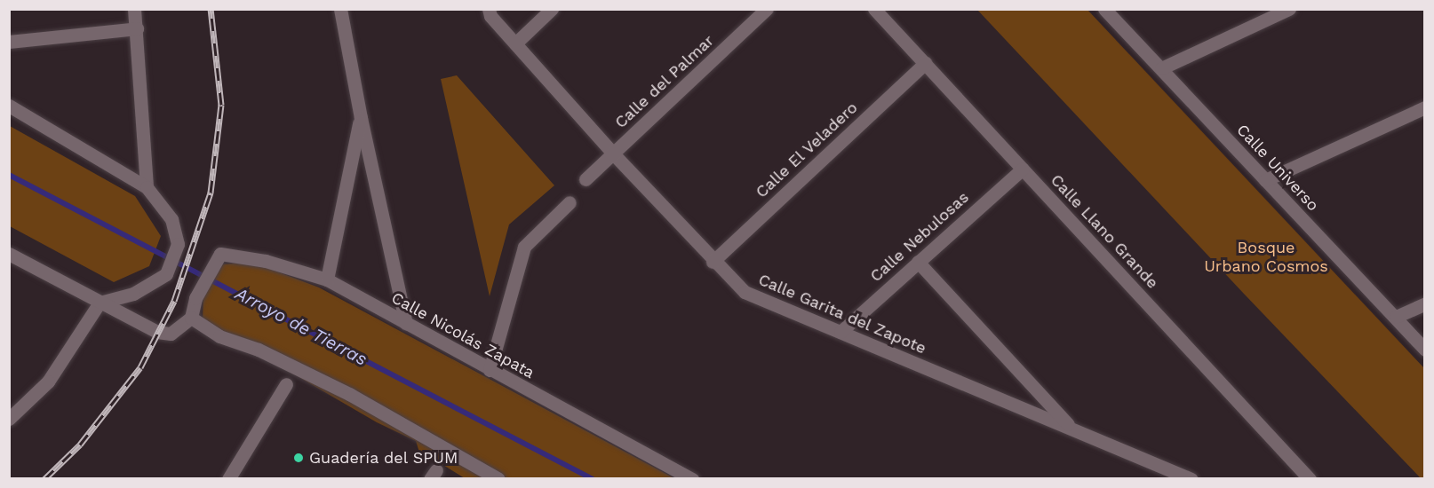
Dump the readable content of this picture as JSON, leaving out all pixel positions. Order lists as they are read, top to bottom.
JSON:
{
  "streets": {
    "street": [
      "Calle del Palmar",
      "Calle El Veladero",
      "Calle Universo",
      "Calle Llano Grande",
      "Calle Nebulosas",
      "Calle Garita del Zapote",
      "Calle Nicolás Zapata"
    ]
  },
  "crossings": [
    ["Calle del Palmar", "Calle Garita del Zapote"],
    ["Calle El Veladero", "Calle Llano Grande"],
    ["Calle El Veladero", "Calle Garita del Zapote"],
    ["Calle Llano Grande", "Calle Nebulosas"],
    ["Calle Nebulosas", "Calle Garita del Zapote"]
  ],
  "water": ["Arroyo de Tierras"],
  "parks": ["Bosque Urbano Cosmos"],
  "places": ["Guadería del SPUM"]
}
